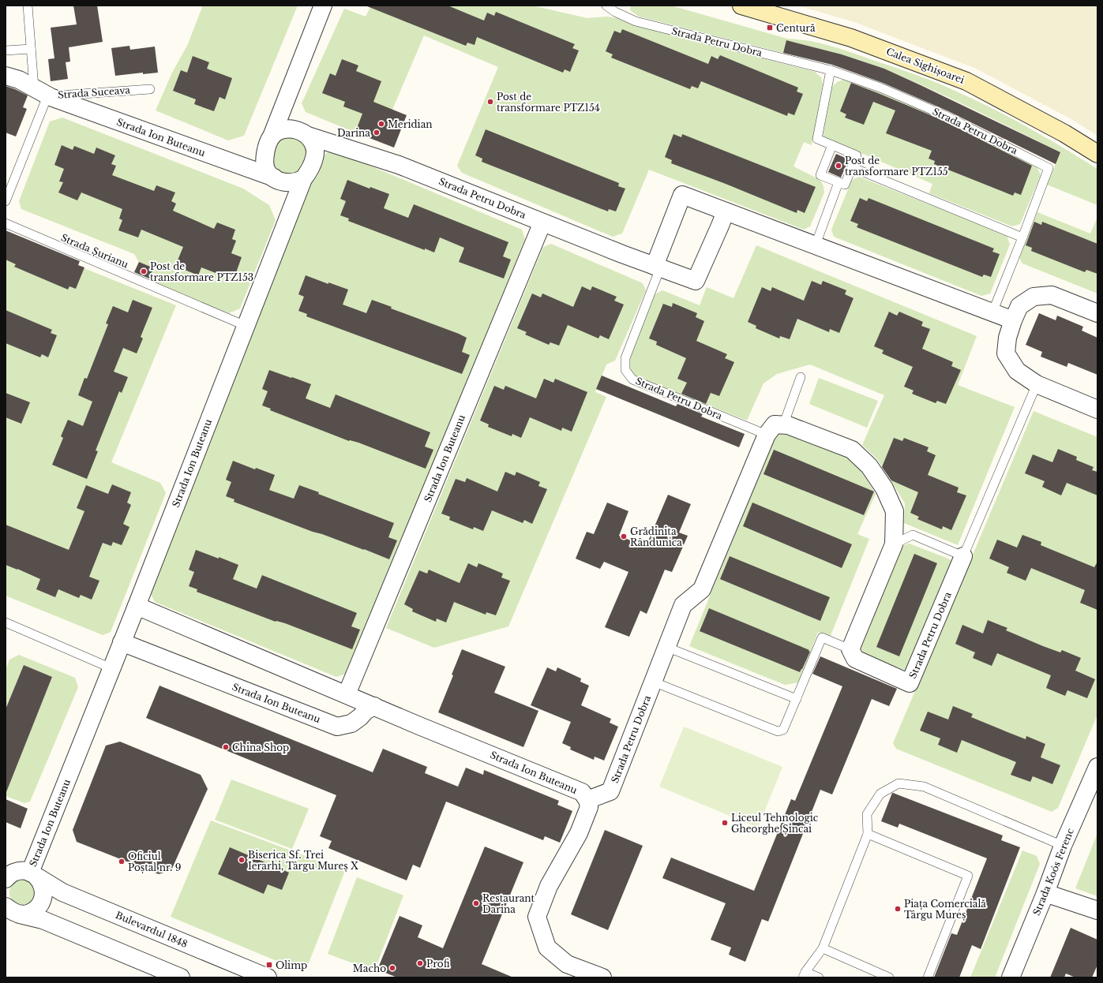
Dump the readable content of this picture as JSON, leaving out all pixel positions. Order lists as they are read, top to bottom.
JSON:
{
  "streets": {
    "main road": ["Calea Sighișoarei"],
    "street": [
      "Strada Petru Dobra",
      "Strada Suceava",
      "Strada Ion Buteanu",
      "Strada Koós Ferenc",
      "Bulevardul 1848"
    ],
    "lane": ["Strada Șurianu"]
  },
  "crossings": [
    ["Strada Petru Dobra", "Strada Ion Buteanu"],
    ["Strada Suceava", "Strada Ion Buteanu"],
    ["Strada Ion Buteanu", "Strada Șurianu"],
    ["Strada Ion Buteanu", "Bulevardul 1848"]
  ],
  "places": {
    "transit": ["Centură", "Olimp"],
    "other": [
      "Post de transformare PTZ154",
      "Meridian",
      "Darina",
      "Post de transformare PTZ155",
      "Post de transformare PTZ153",
      "Grădinița Rândunica",
      "China Shop",
      "Liceul Tehnologic Gheorghe Șincai",
      "Biserica Sf. Trei Ierarhi, Târgu Mureș X",
      "Oficiul Poștal nr. 9",
      "Restaurant Darina",
      "Piața Comercială Târgu Mureș",
      "Profi",
      "Macho"
    ]
  }
}
